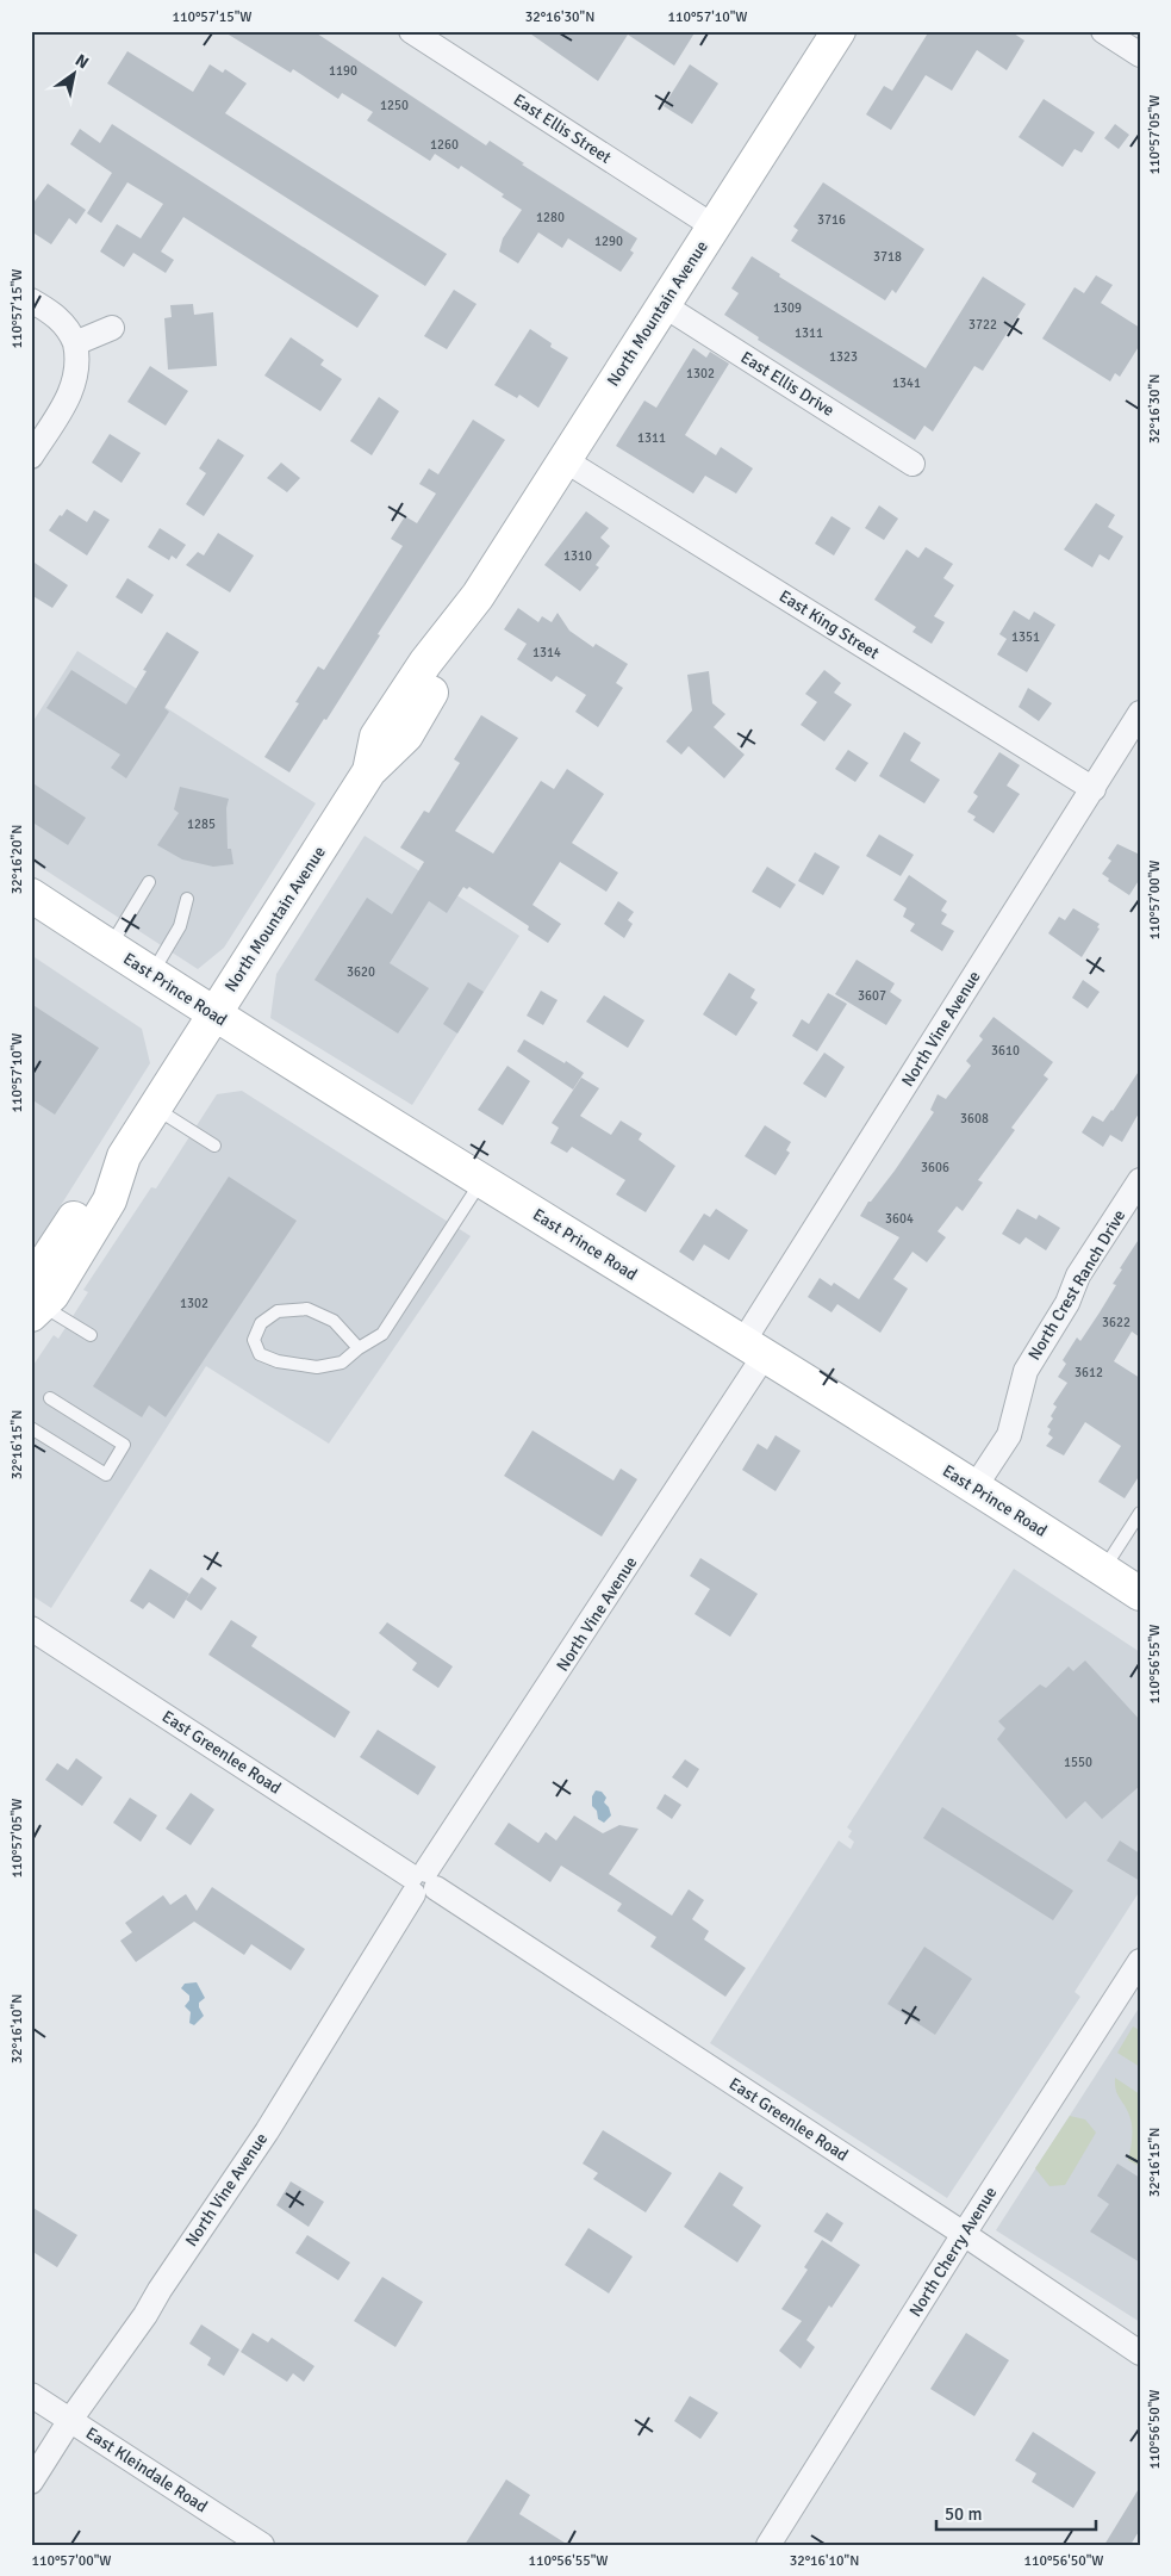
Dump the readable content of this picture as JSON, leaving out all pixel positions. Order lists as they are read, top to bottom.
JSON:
{
  "streets": {
    "street": [
      "East Ellis Street",
      "North Mountain Avenue",
      "East Ellis Drive",
      "East King Street",
      "East Prince Road",
      "North Vine Avenue",
      "North Crest Ranch Drive",
      "East Greenlee Road",
      "North Cherry Avenue",
      "East Kleindale Road"
    ]
  },
  "crossings": [
    ["East Ellis Street", "North Mountain Avenue"],
    ["North Mountain Avenue", "East Ellis Drive"],
    ["North Mountain Avenue", "East King Street"],
    ["North Mountain Avenue", "East Prince Road"],
    ["East King Street", "North Vine Avenue"],
    ["East Prince Road", "North Vine Avenue"],
    ["East Prince Road", "North Crest Ranch Drive"],
    ["North Vine Avenue", "East Greenlee Road"],
    ["North Vine Avenue", "East Kleindale Road"],
    ["East Greenlee Road", "North Cherry Avenue"]
  ],
  "house_numbers": [
    "1190",
    "1250",
    "1260",
    "1280",
    "3716",
    "1290",
    "3718",
    "1309",
    "3722",
    "1311",
    "1323",
    "1302",
    "1341",
    "1311",
    "1310",
    "1351",
    "1314",
    "1285",
    "3620",
    "3607",
    "3610",
    "3608",
    "3606",
    "3604",
    "1302",
    "3622",
    "3612",
    "1550"
  ],
  "scale_bar": "50 m",
  "north": "top right",
  "coordinates": [
    "110°57'15\"W",
    "32°16'30\"N",
    "110°57'10\"W",
    "110°57'05\"W",
    "32°16'20\"N",
    "110°57'00\"W",
    "32°16'15\"N",
    "110°56'55\"W",
    "32°16'10\"N",
    "110°56'50\"W"
  ]
}
